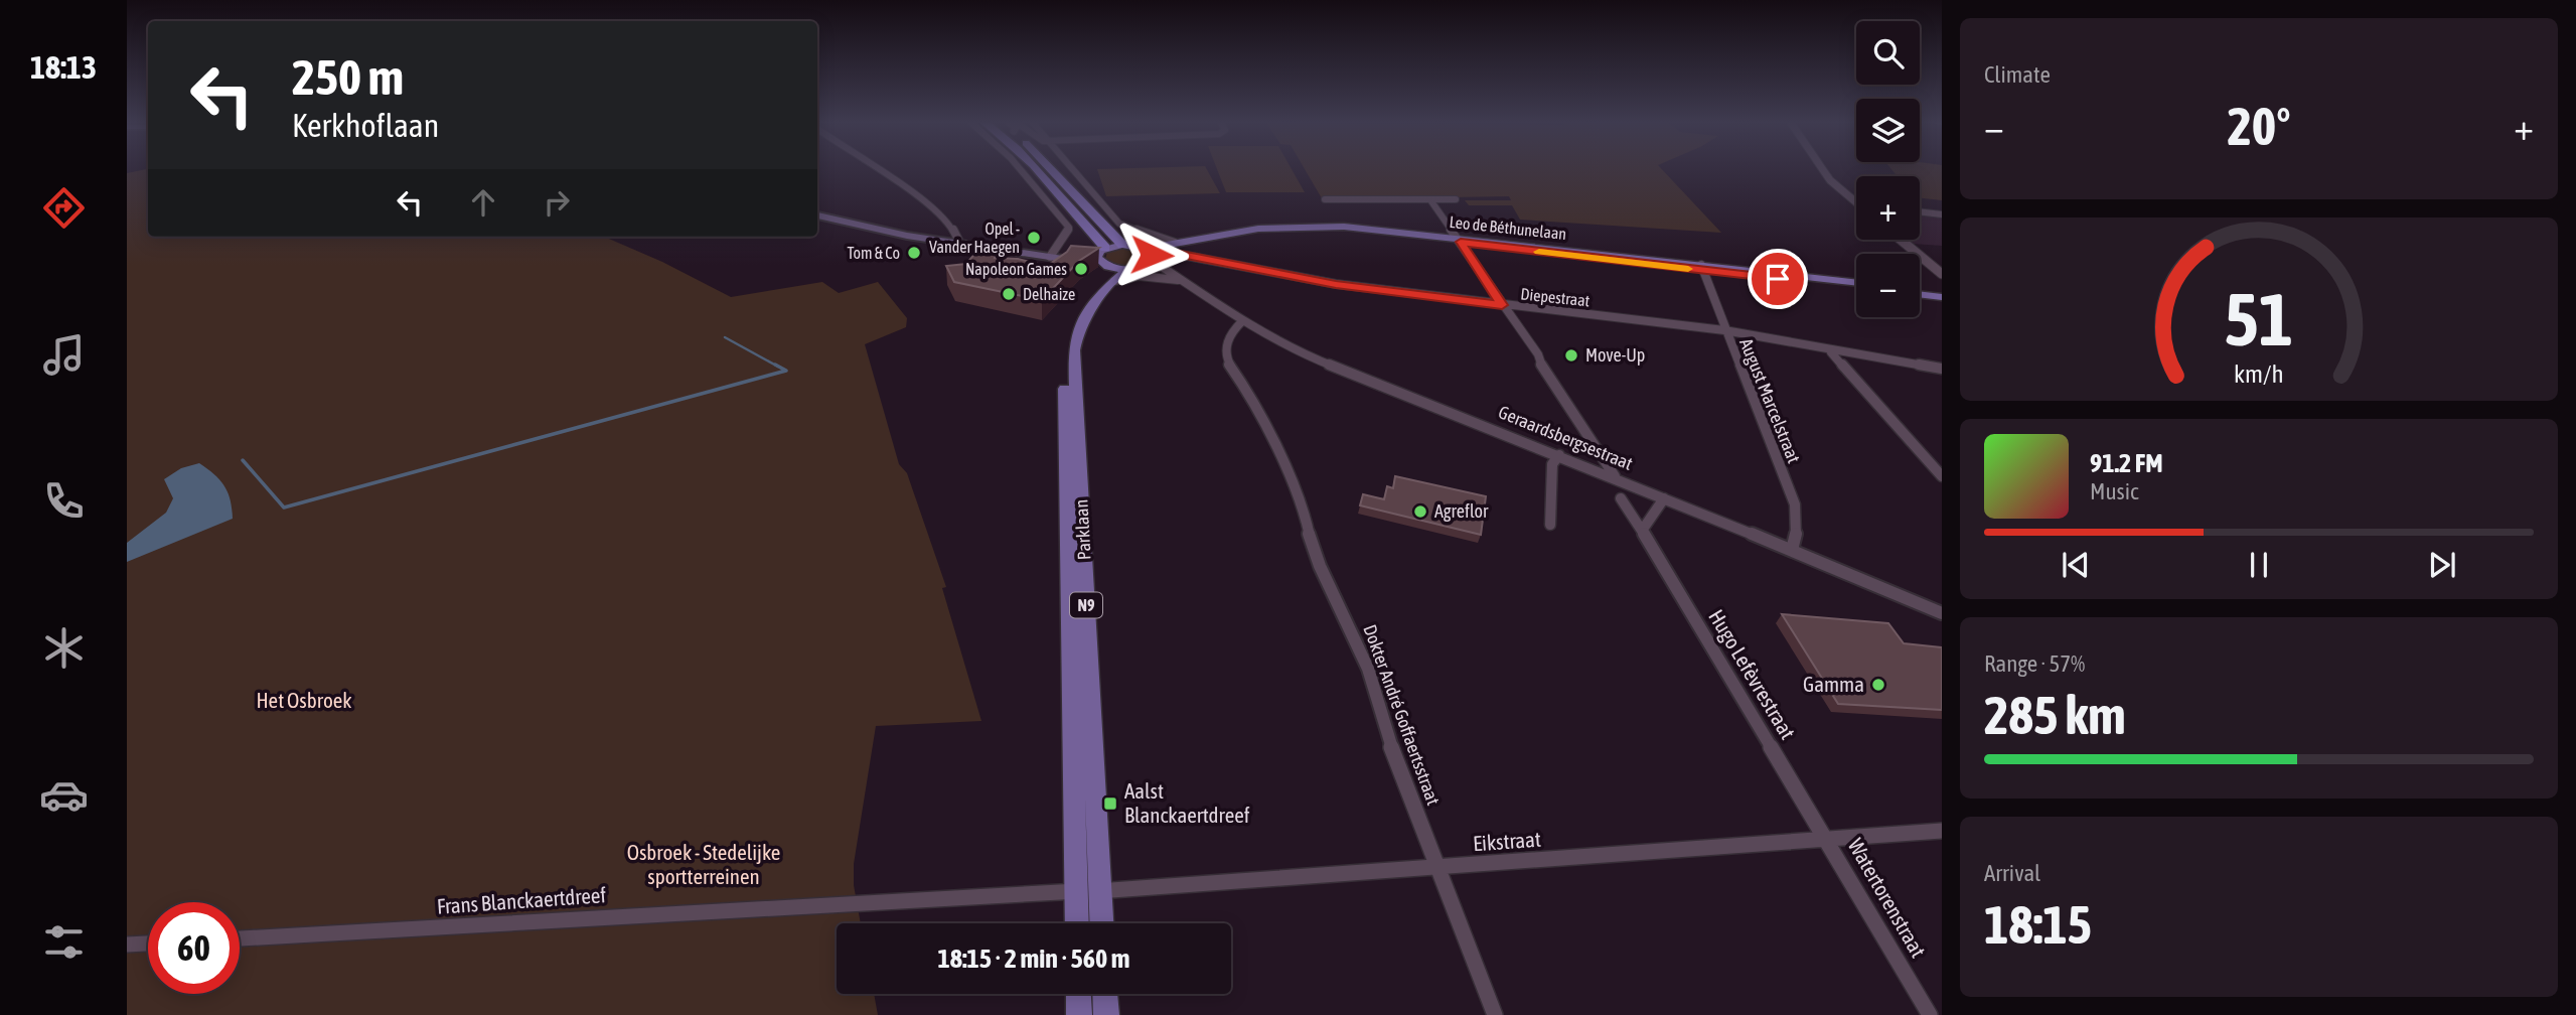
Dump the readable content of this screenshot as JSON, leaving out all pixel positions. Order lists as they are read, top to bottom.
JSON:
{
  "streets": {
    "main road": [
      "Leo de Béthunelaan",
      "Geraardsbergsestraat",
      "Parklaan",
      "N9"
    ],
    "street": [
      "Diepestraat",
      "August Marcelstraat",
      "Hugo Lefèvrestraat",
      "Dokter André Goffaertsstraat",
      "Eikstraat",
      "Watertorenstraat",
      "Frans Blanckaertdreef"
    ]
  },
  "crossings": [
    ["Leo de Béthunelaan", "Diepestraat"],
    ["Leo de Béthunelaan", "August Marcelstraat"],
    ["Leo de Béthunelaan", "Geraardsbergsestraat"],
    ["Diepestraat", "August Marcelstraat"],
    ["August Marcelstraat", "Geraardsbergsestraat"],
    ["Geraardsbergsestraat", "Parklaan"],
    ["Geraardsbergsestraat", "Dokter André Goffaertsstraat"],
    ["Parklaan", "Eikstraat"],
    ["Parklaan", "Frans Blanckaertdreef"],
    ["Hugo Lefèvrestraat", "Eikstraat"],
    ["Hugo Lefèvrestraat", "Watertorenstraat"],
    ["Dokter André Goffaertsstraat", "Eikstraat"],
    ["Eikstraat", "Watertorenstraat"],
    ["Eikstraat", "Frans Blanckaertdreef"]
  ],
  "parks": ["Het Osbroek", "Osbroek - Stedelijke sportterreinen"],
  "places": {
    "other": [
      "Opel - Vander Haegen",
      "Tom & Co",
      "Napoleon Games",
      "Delhaize",
      "Move-Up",
      "Agreflor",
      "Gamma"
    ],
    "transit": ["Aalst Blanckaertdreef"]
  },
  "page": {
    "tabs": "18:13",
    "tile": [
      "Climate",
      ["Range · 57%", "285 km"],
      ["Arrival", "18:15"]
    ],
    "map_buttons": ["+", "−"],
    "turn": ["250 m", "Kerkhoflaan"],
    "heat": ["−", "20°", "+"],
    "song": ["91.2 FM", "Music"],
    "limit": "60",
    "trip": "18:15 · 2 min · 560 m",
    "gauge": ["51", "km/h"]
  }
}
